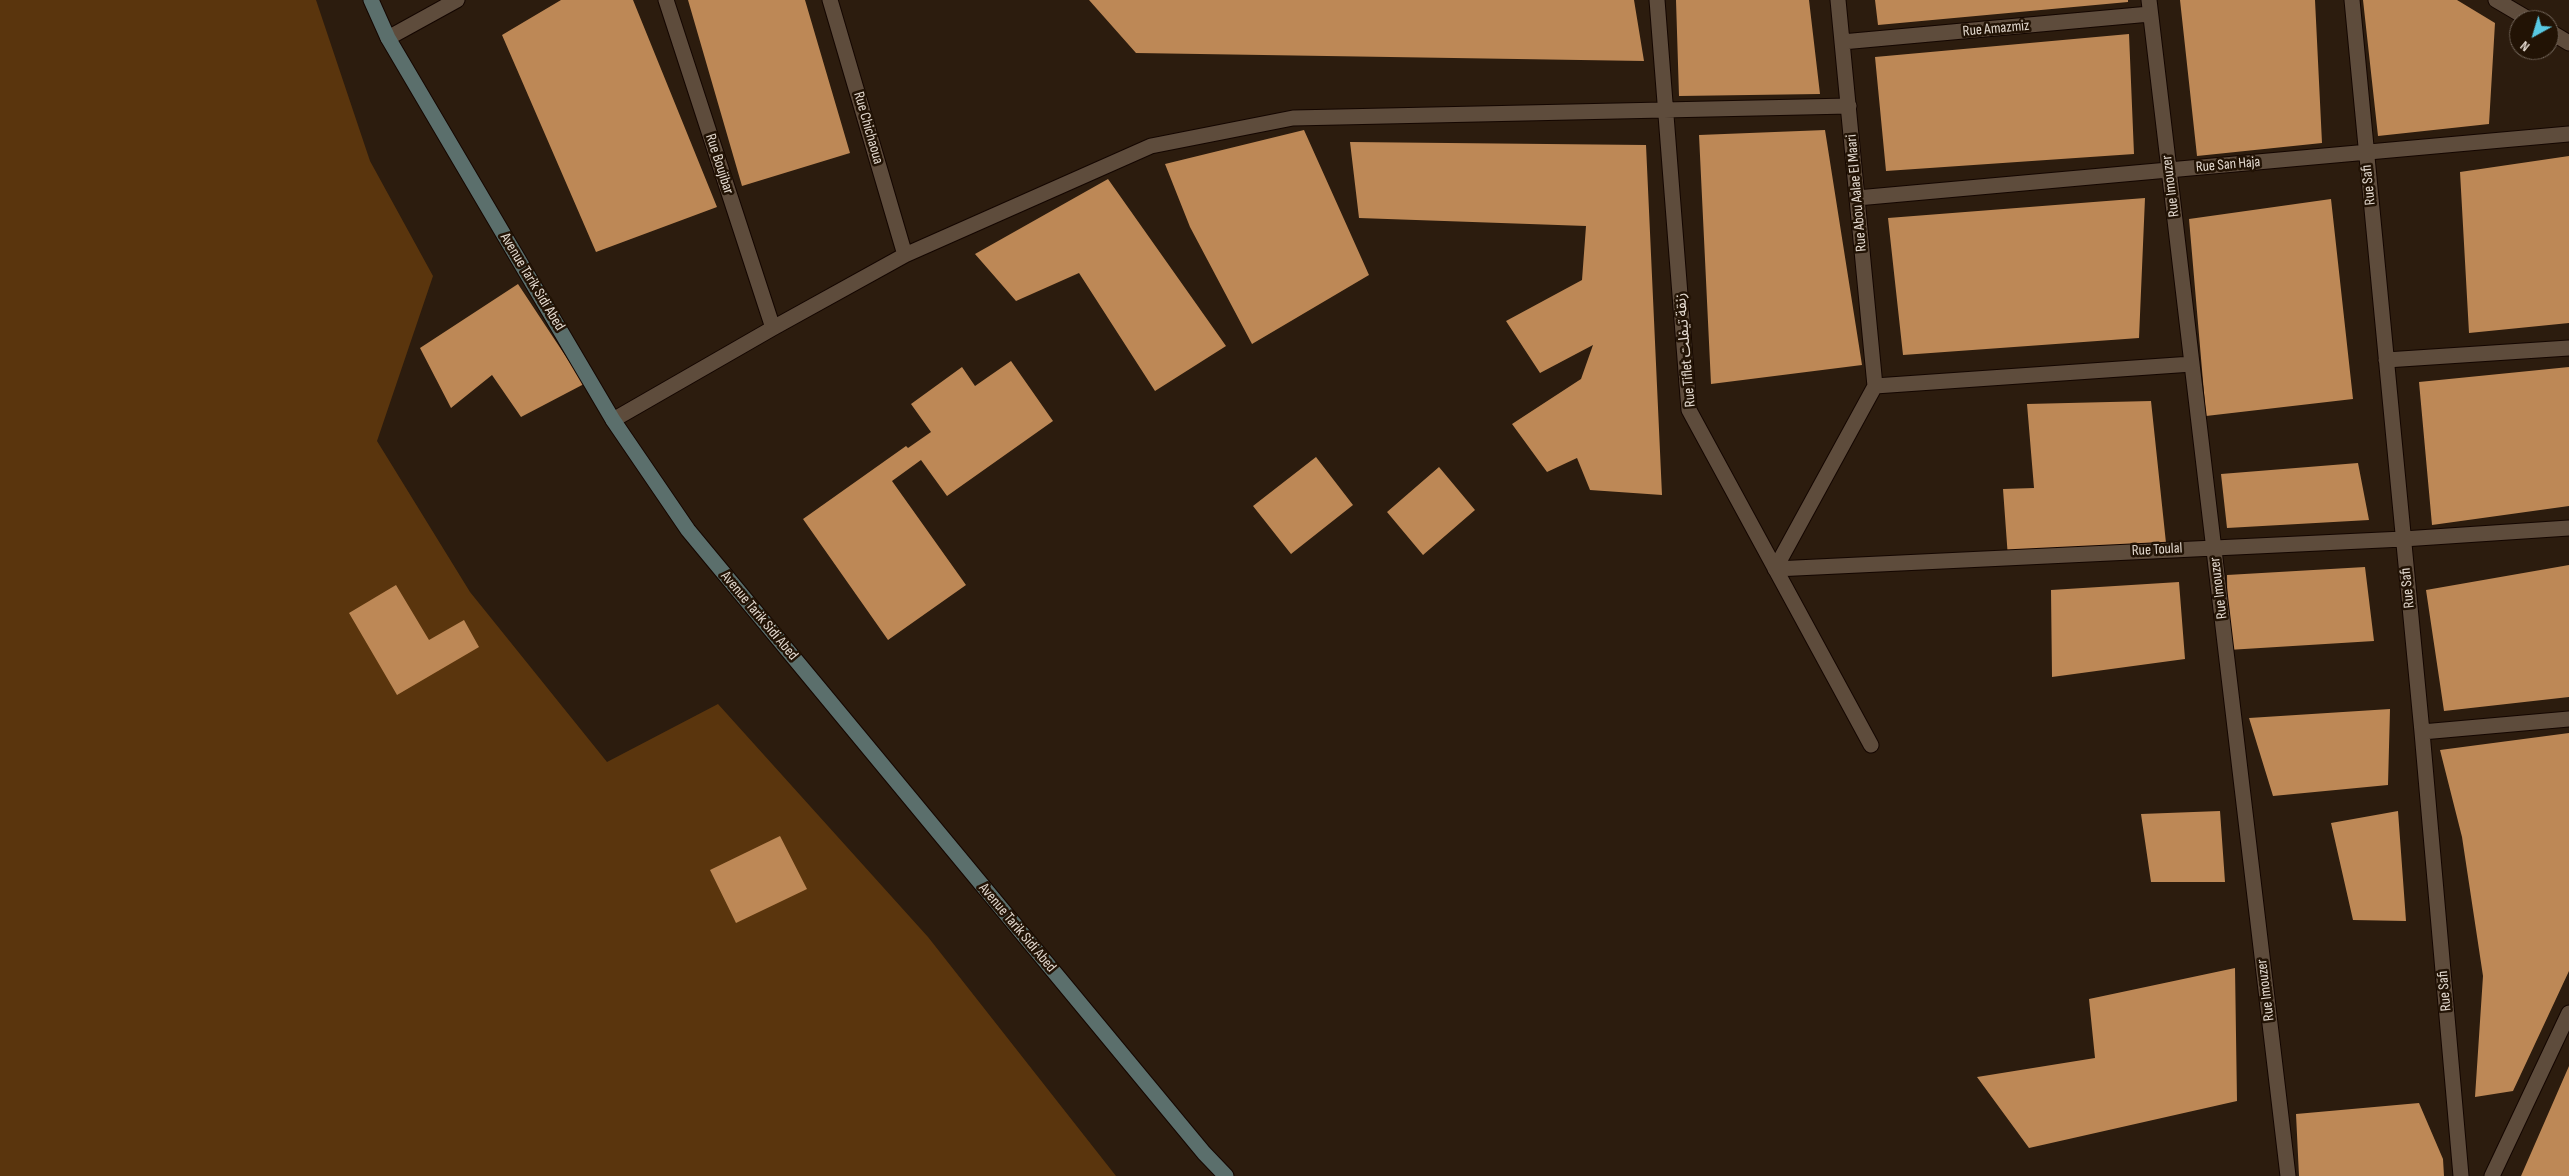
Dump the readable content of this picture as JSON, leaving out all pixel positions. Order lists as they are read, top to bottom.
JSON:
{
  "streets": {
    "street": [
      "Rue Amazmiz",
      "Rue Chichaoua",
      "Rue Boujibar",
      "Rue San Haja",
      "Rue Safi",
      "Rue Imouzer",
      "Rue Abou Aalae El Maari",
      "Avenue Tarik Sidi Abed",
      "Rue Tiflet زنقة تيفلت",
      "Rue Toulal"
    ]
  },
  "crossings": [
    ["Rue Amazmiz", "Rue Imouzer"],
    ["Rue Amazmiz", "Rue Abou Aalae El Maari"],
    ["Rue San Haja", "Rue Safi"],
    ["Rue San Haja", "Rue Imouzer"],
    ["Rue San Haja", "Rue Abou Aalae El Maari"],
    ["Rue Safi", "Rue Toulal"],
    ["Rue Imouzer", "Rue Toulal"],
    ["Rue Tiflet زنقة تيفلت", "Rue Toulal"]
  ],
  "north": "bottom left"
}
